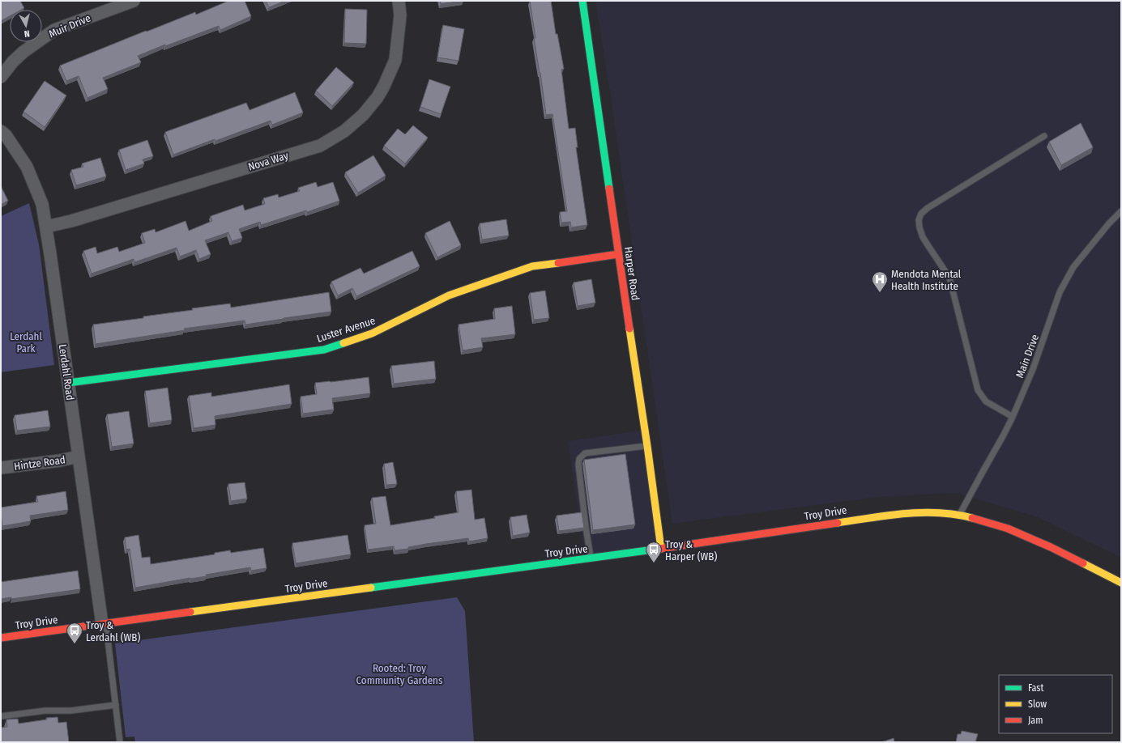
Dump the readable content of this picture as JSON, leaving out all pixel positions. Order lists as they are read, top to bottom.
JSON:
{
  "streets": {
    "street": [
      "Muir Drive",
      "Nova Way",
      "Harper Road",
      "Luster Avenue",
      "Lerdahl Road",
      "Hintze Road",
      "Troy Drive"
    ],
    "lane": ["Main Drive"]
  },
  "crossings": [
    ["Nova Way", "Lerdahl Road"],
    ["Harper Road", "Luster Avenue"],
    ["Harper Road", "Troy Drive"],
    ["Luster Avenue", "Lerdahl Road"],
    ["Main Drive", "Troy Drive"],
    ["Lerdahl Road", "Hintze Road"],
    ["Lerdahl Road", "Troy Drive"]
  ],
  "parks": ["Lerdahl Park", "Rooted: Troy Community Gardens"],
  "places": {
    "hospital": ["Mendota Mental Health Institute"],
    "bus stop": ["Troy & Harper (WB)", "Troy & Lerdahl (WB)"]
  },
  "legend": ["Fast", "Slow", "Jam"],
  "north": "bottom"
}
